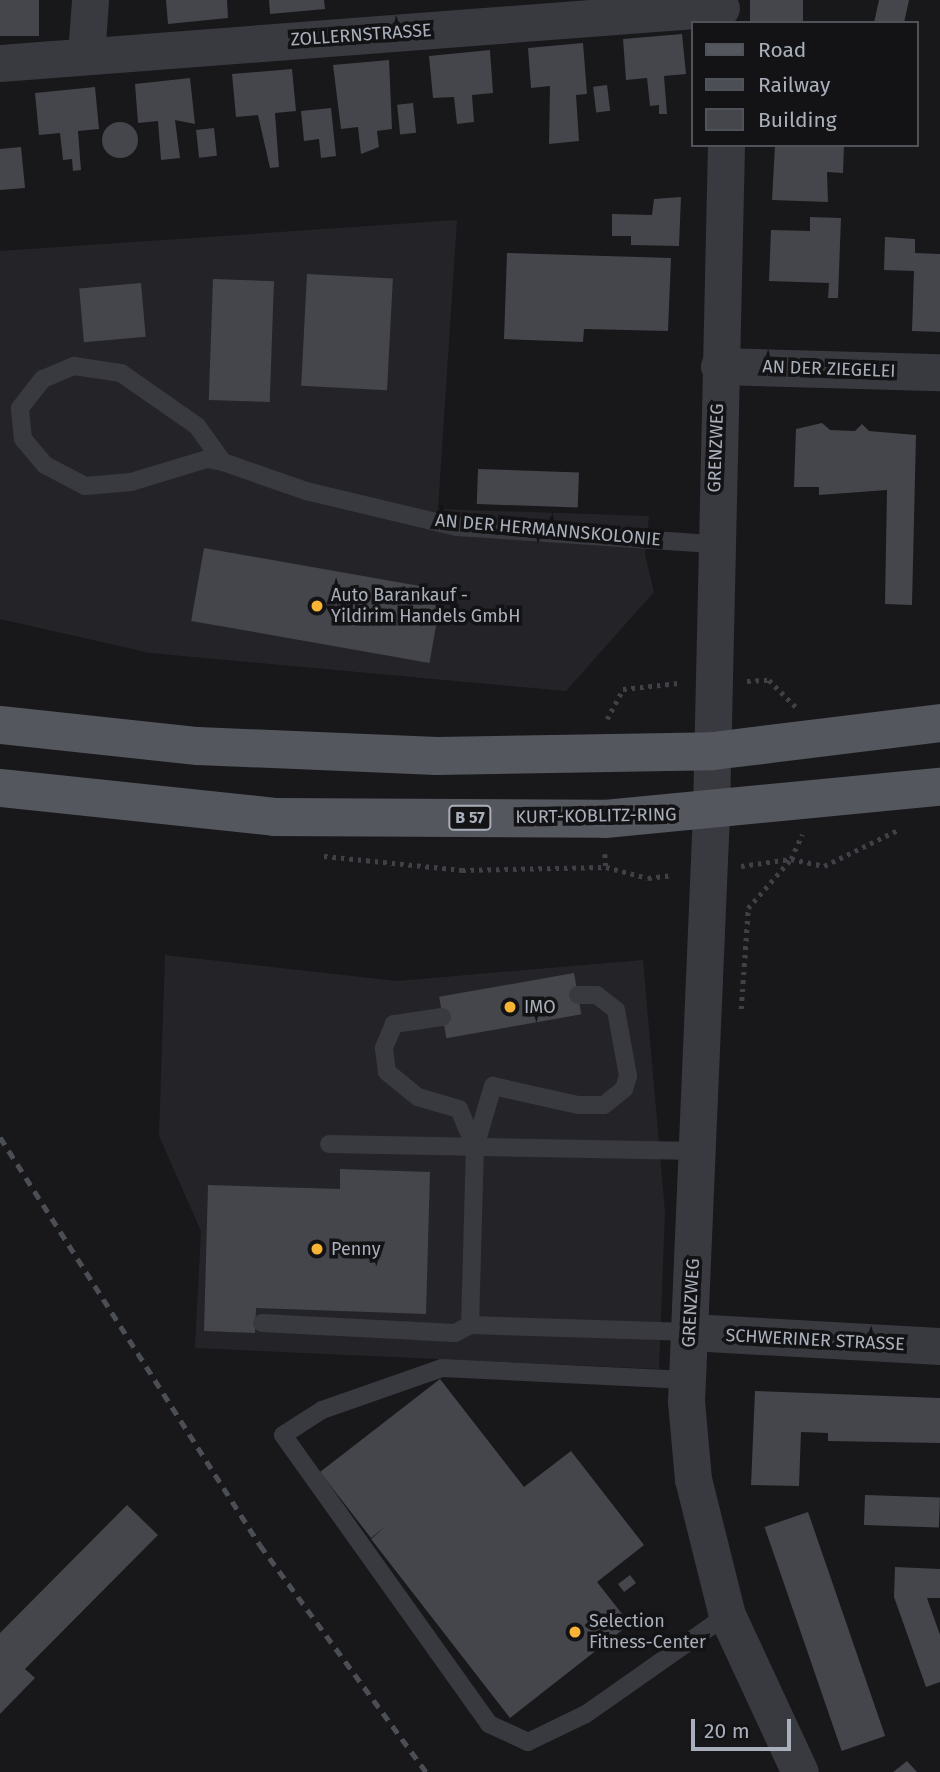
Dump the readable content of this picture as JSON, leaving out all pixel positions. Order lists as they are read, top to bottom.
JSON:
{
  "streets": {
    "main road": ["KURT-KOBLITZ-RING", "B 57"],
    "street": [
      "ZOLLERNSTRASSE",
      "AN DER ZIEGELEI",
      "GRENZWEG",
      "SCHWERINER STRASSE"
    ],
    "lane": ["AN DER HERMANNSKOLONIE"]
  },
  "crossings": [
    ["AN DER ZIEGELEI", "GRENZWEG"],
    ["GRENZWEG", "AN DER HERMANNSKOLONIE"],
    ["GRENZWEG", "KURT-KOBLITZ-RING"],
    ["GRENZWEG", "SCHWERINER STRASSE"]
  ],
  "places": [
    "Auto Barankauf - Yildirim Handels GmbH",
    "IMO",
    "Penny",
    "Selection Fitness-Center"
  ],
  "legend": ["Road", "Railway", "Building"],
  "scale_bar": "20 m"
}
